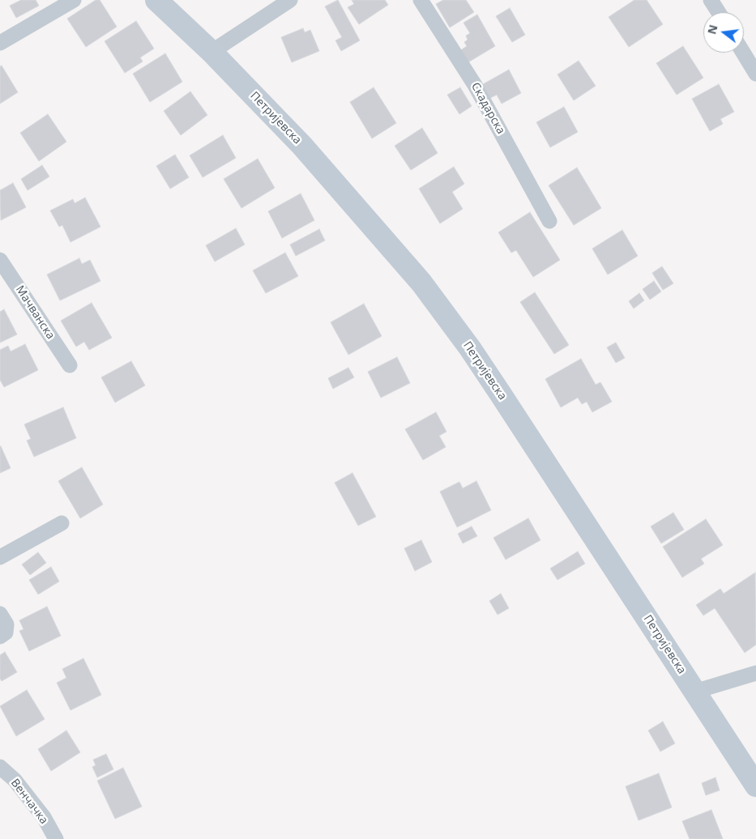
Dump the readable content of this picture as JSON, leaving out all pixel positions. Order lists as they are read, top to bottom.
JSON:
{
  "streets": {
    "main road": ["Петријевска"],
    "street": ["Скадарска", "Мачванска", "Венчачка"]
  },
  "north": "left"
}
